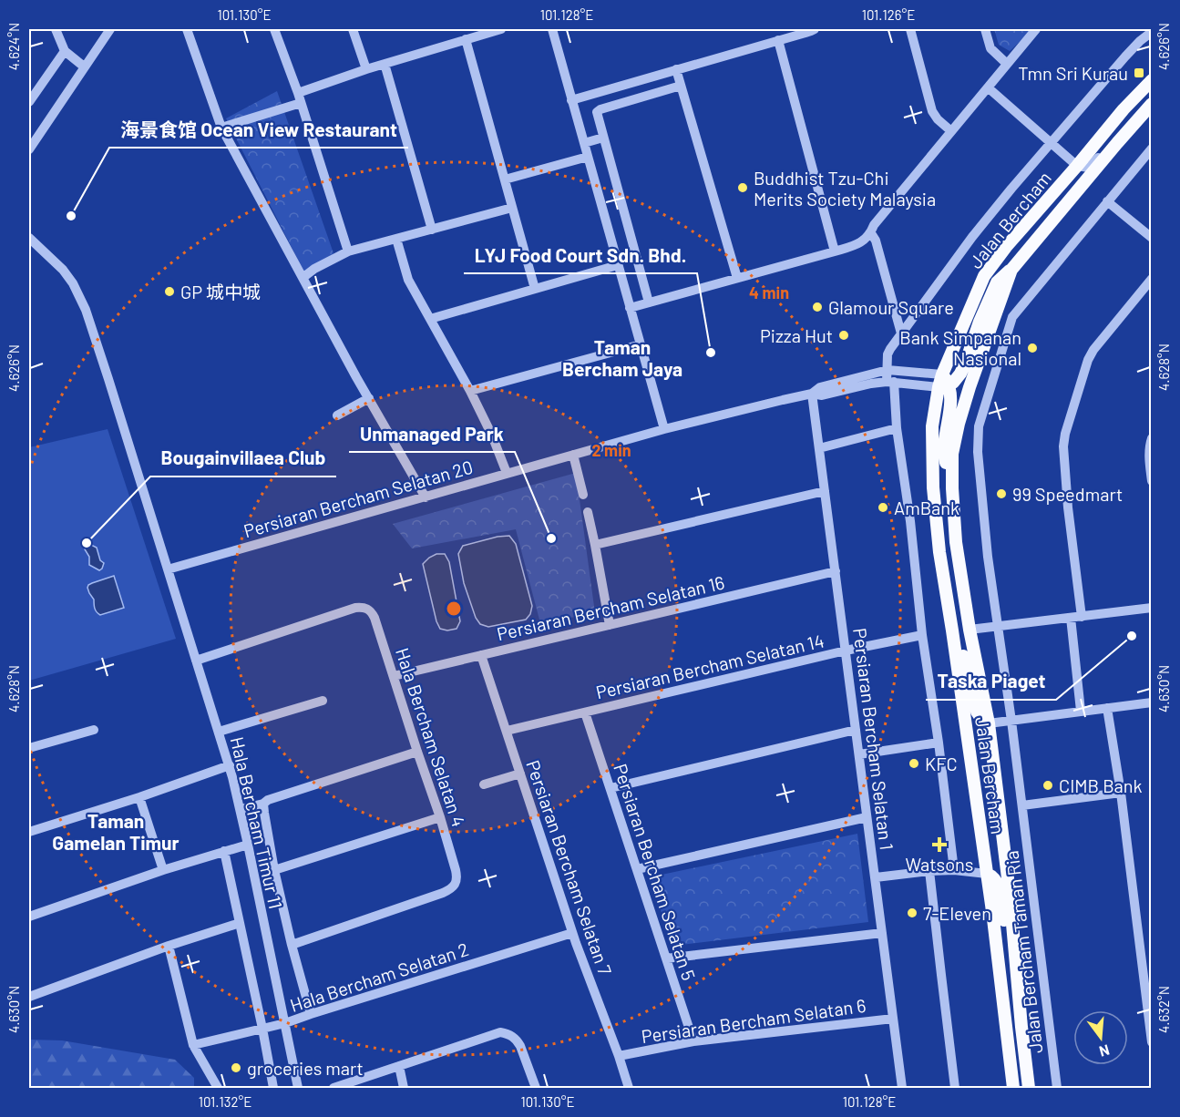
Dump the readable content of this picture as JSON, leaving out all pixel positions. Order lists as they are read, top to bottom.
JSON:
{
  "streets": {
    "main road": ["Jalan Bercham"],
    "street": [
      "Persiaran Bercham Selatan 20",
      "Persiaran Bercham Selatan 16",
      "Persiaran Bercham Selatan 14",
      "Hala Bercham Selatan 4",
      "Persiaran Bercham Selatan 1",
      "Hala Bercham Timur 11",
      "Persiaran Bercham Selatan 7",
      "Persiaran Bercham Selatan 5",
      "Jalan Bercham Taman Ria",
      "Hala Bercham Selatan 2",
      "Persiaran Bercham Selatan 6"
    ]
  },
  "crossings": [
    ["Persiaran Bercham Selatan 20", "Persiaran Bercham Selatan 1"],
    ["Persiaran Bercham Selatan 20", "Hala Bercham Timur 11"],
    ["Persiaran Bercham Selatan 16", "Hala Bercham Selatan 4"],
    ["Persiaran Bercham Selatan 16", "Persiaran Bercham Selatan 1"],
    ["Persiaran Bercham Selatan 16", "Persiaran Bercham Selatan 7"],
    ["Persiaran Bercham Selatan 14", "Persiaran Bercham Selatan 1"],
    ["Persiaran Bercham Selatan 14", "Persiaran Bercham Selatan 7"],
    ["Persiaran Bercham Selatan 14", "Persiaran Bercham Selatan 5"],
    ["Hala Bercham Selatan 4", "Hala Bercham Timur 11"],
    ["Persiaran Bercham Selatan 1", "Persiaran Bercham Selatan 6"],
    ["Hala Bercham Timur 11", "Hala Bercham Selatan 2"],
    ["Persiaran Bercham Selatan 7", "Hala Bercham Selatan 2"],
    ["Persiaran Bercham Selatan 7", "Persiaran Bercham Selatan 6"],
    ["Persiaran Bercham Selatan 5", "Persiaran Bercham Selatan 6"]
  ],
  "districts": ["Taman Bercham Jaya", "Taman Gamelan Timur"],
  "places": {
    "transit": ["Tmn Sri Kurau"],
    "other": [
      "Buddhist Tzu-Chi Merits Society Malaysia",
      "海景食馆 Ocean View Restaurant",
      "GP 城中城",
      "Glamour Square",
      "Pizza Hut",
      "Bank Simpanan Nasional",
      "LYJ Food Court Sdn. Bhd.",
      "99 Speedmart",
      "AmBank",
      "Unmanaged Park",
      "Bougainvillaea Club",
      "Taska Piaget",
      "KFC",
      "CIMB Bank",
      "7-Eleven",
      "groceries mart"
    ],
    "health": ["Watsons"]
  },
  "north": "bottom",
  "coordinates": [
    "101.130°E",
    "101.128°E",
    "101.126°E",
    "4.626°N",
    "4.624°N",
    "4.628°N",
    "4.630°N",
    "4.632°N",
    "101.132°E"
  ],
  "rings": ["4 min", "2 min"]
}
